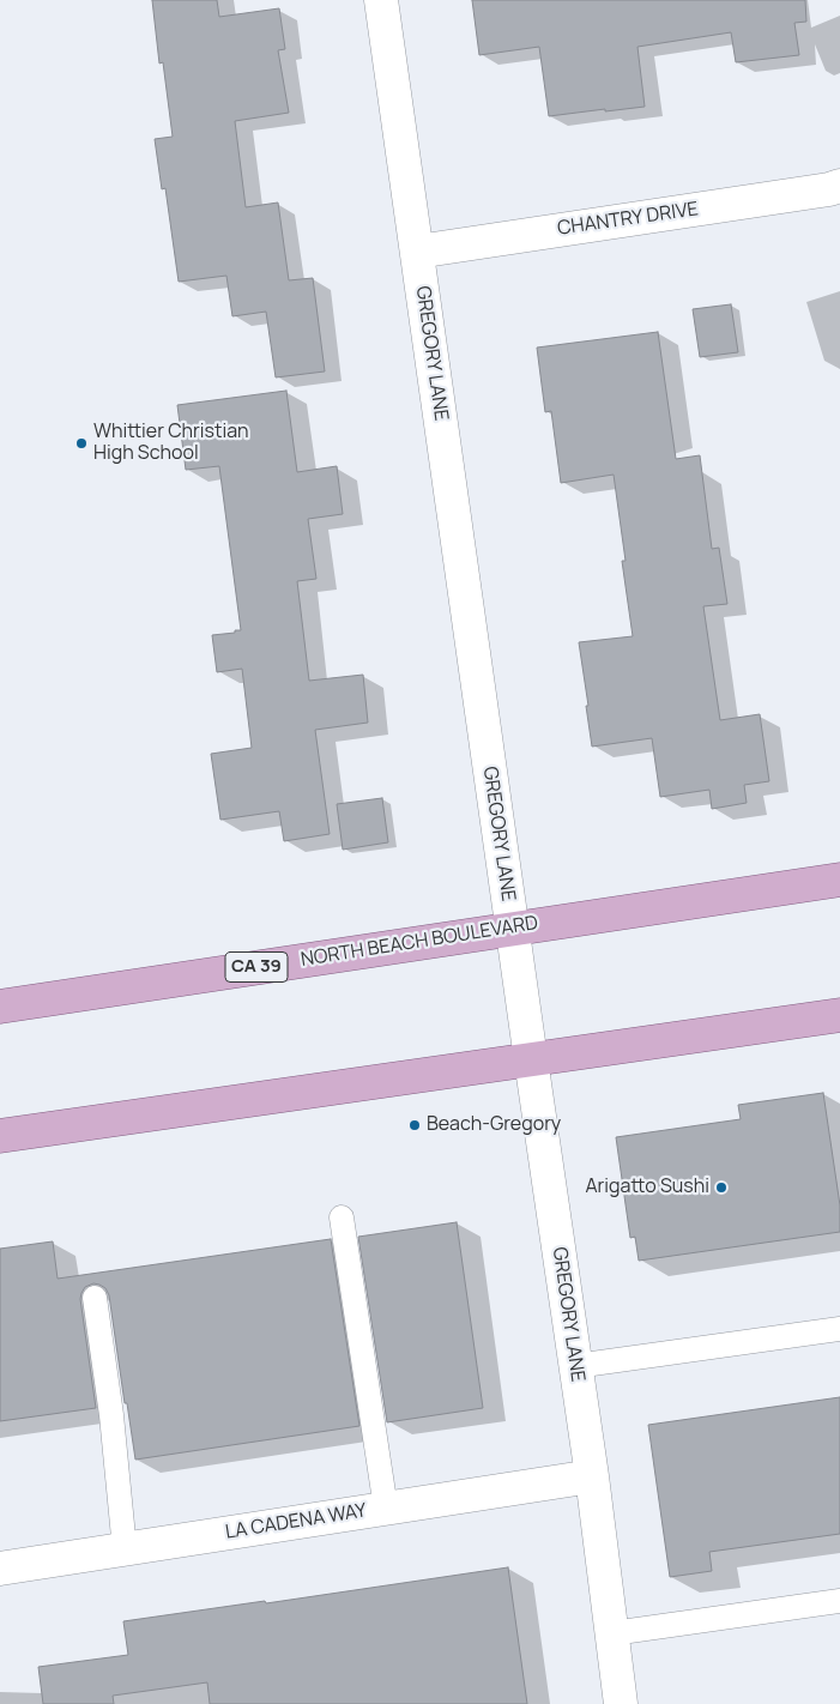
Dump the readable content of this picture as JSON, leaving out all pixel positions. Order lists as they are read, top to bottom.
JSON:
{
  "streets": {
    "main road": ["NORTH BEACH BOULEVARD", "CA 39"],
    "street": ["CHANTRY DRIVE", "GREGORY LANE", "LA CADENA WAY"]
  },
  "crossings": [
    ["CHANTRY DRIVE", "GREGORY LANE"],
    ["GREGORY LANE", "NORTH BEACH BOULEVARD"],
    ["GREGORY LANE", "LA CADENA WAY"]
  ],
  "places": ["Whittier Christian High School", "Beach-Gregory", "Arigatto Sushi"]
}
